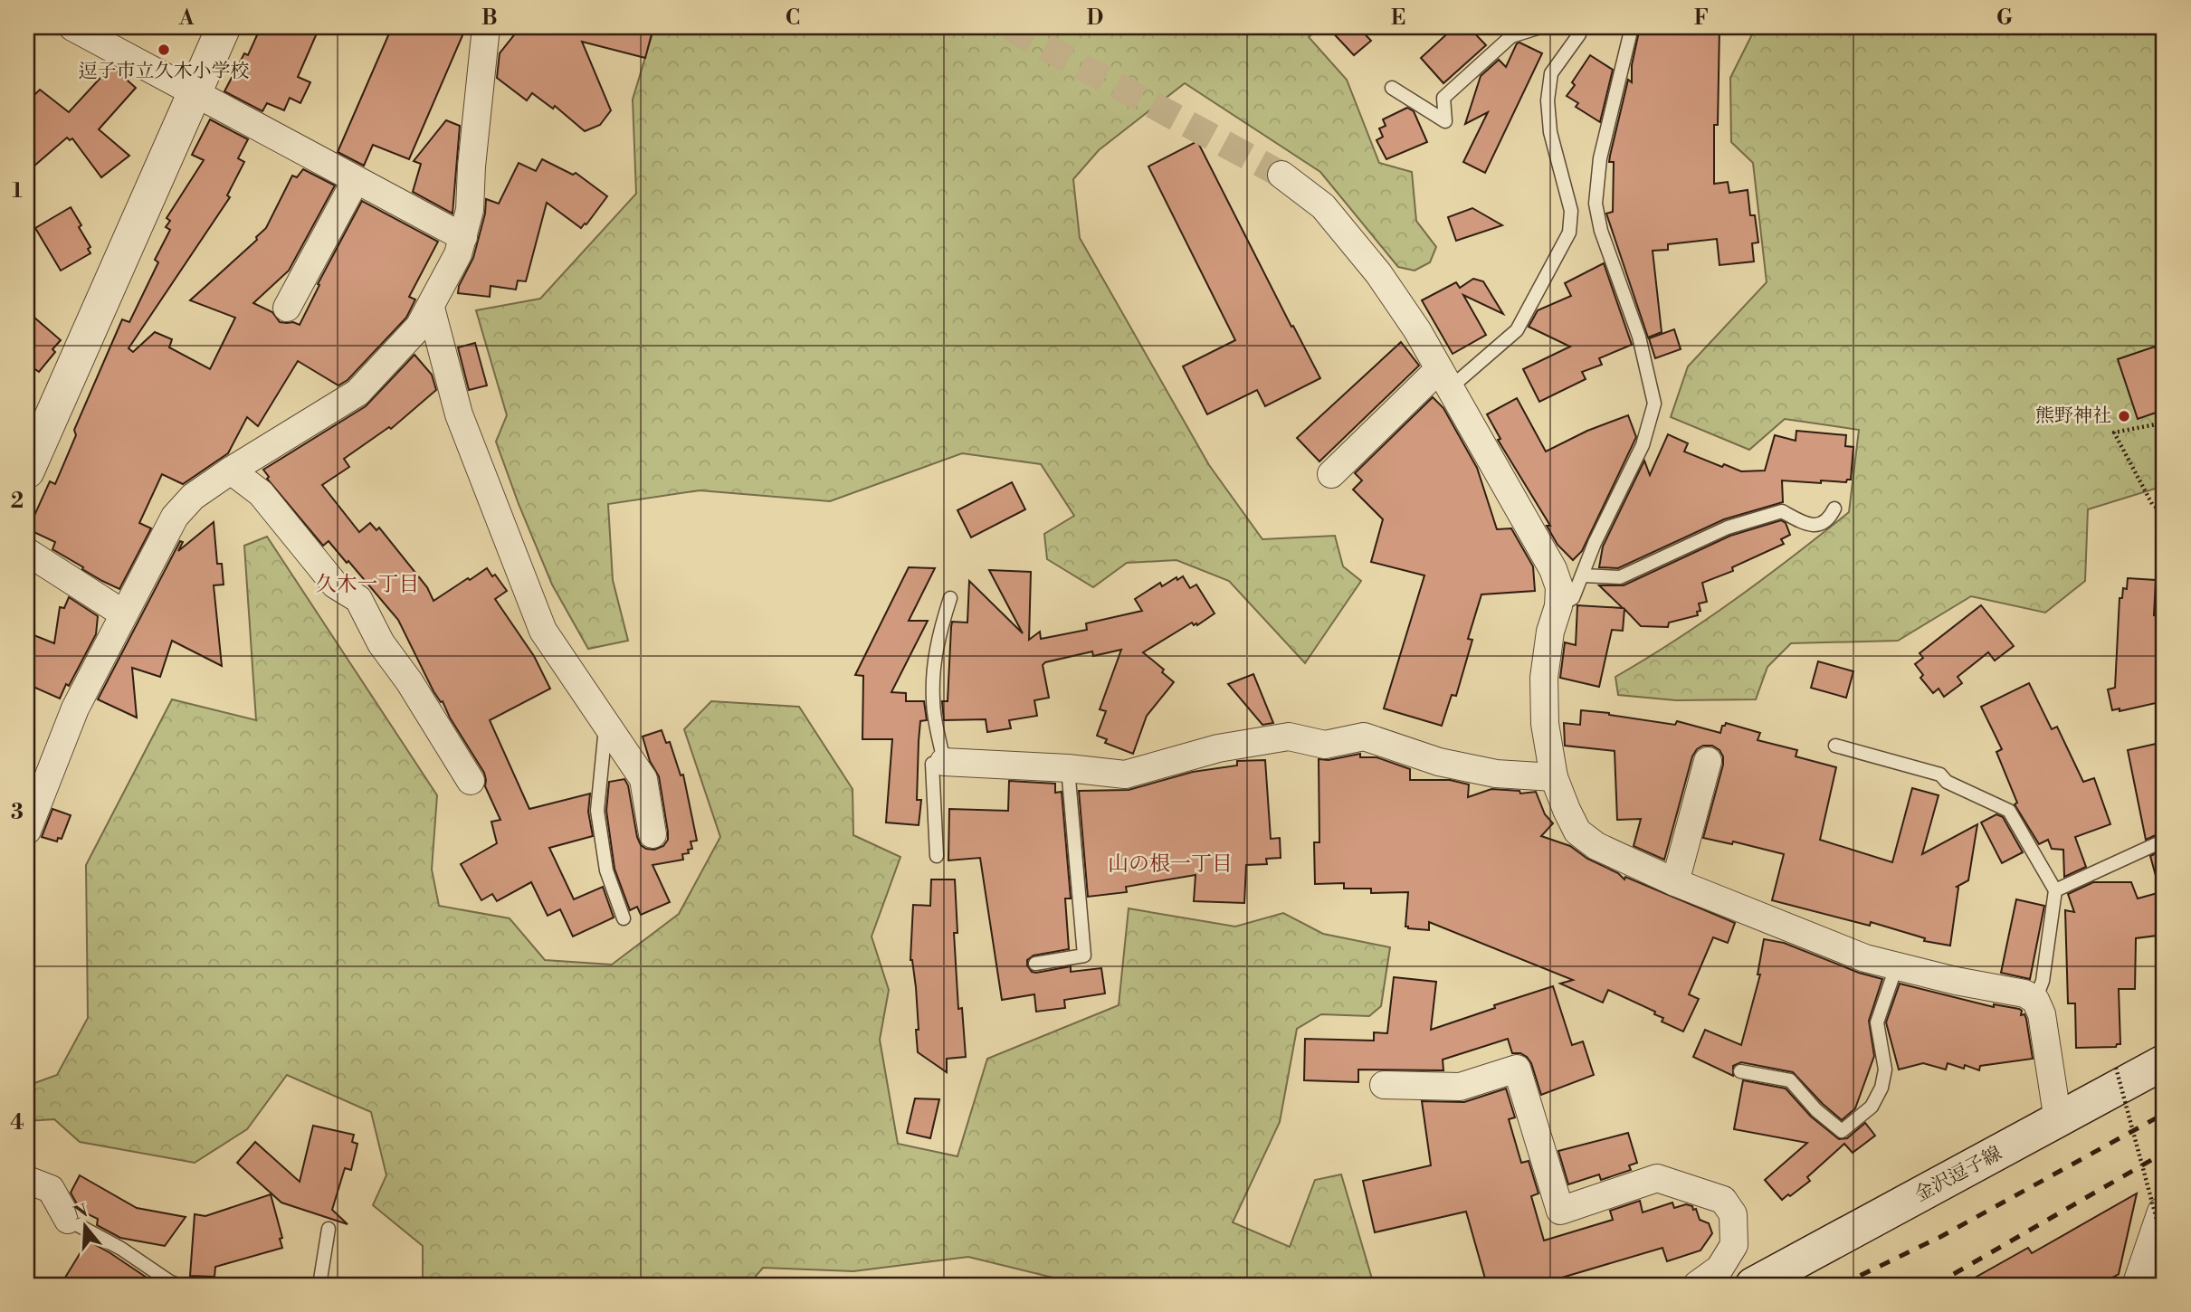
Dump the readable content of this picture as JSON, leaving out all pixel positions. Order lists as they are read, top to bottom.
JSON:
{
  "streets": {
    "main road": ["金沢逗子線"]
  },
  "districts": ["久木一丁目", "山の根一丁目"],
  "places": ["逗子市立久木小学校", "熊野神社"],
  "north": "top",
  "grid": {
    "columns": [
      "A",
      "B",
      "C",
      "D",
      "E",
      "F",
      "G"
    ],
    "rows": [
      "1",
      "2",
      "3",
      "4"
    ]
  }
}
